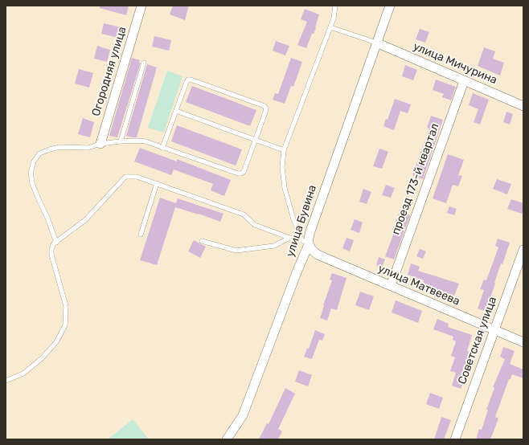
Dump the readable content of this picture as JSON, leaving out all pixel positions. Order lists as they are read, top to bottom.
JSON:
{
  "streets": {
    "street": [
      "улица Мичурина",
      "Огородняя улица",
      "проезд 173-й квартал",
      "улица Бувина",
      "улица Матвеева",
      "Советская улица"
    ]
  },
  "crossings": [
    ["улица Мичурина", "проезд 173-й квартал"],
    ["улица Мичурина", "улица Бувина"],
    ["проезд 173-й квартал", "улица Матвеева"],
    ["улица Бувина", "улица Матвеева"],
    ["улица Матвеева", "Советская улица"]
  ]
}
